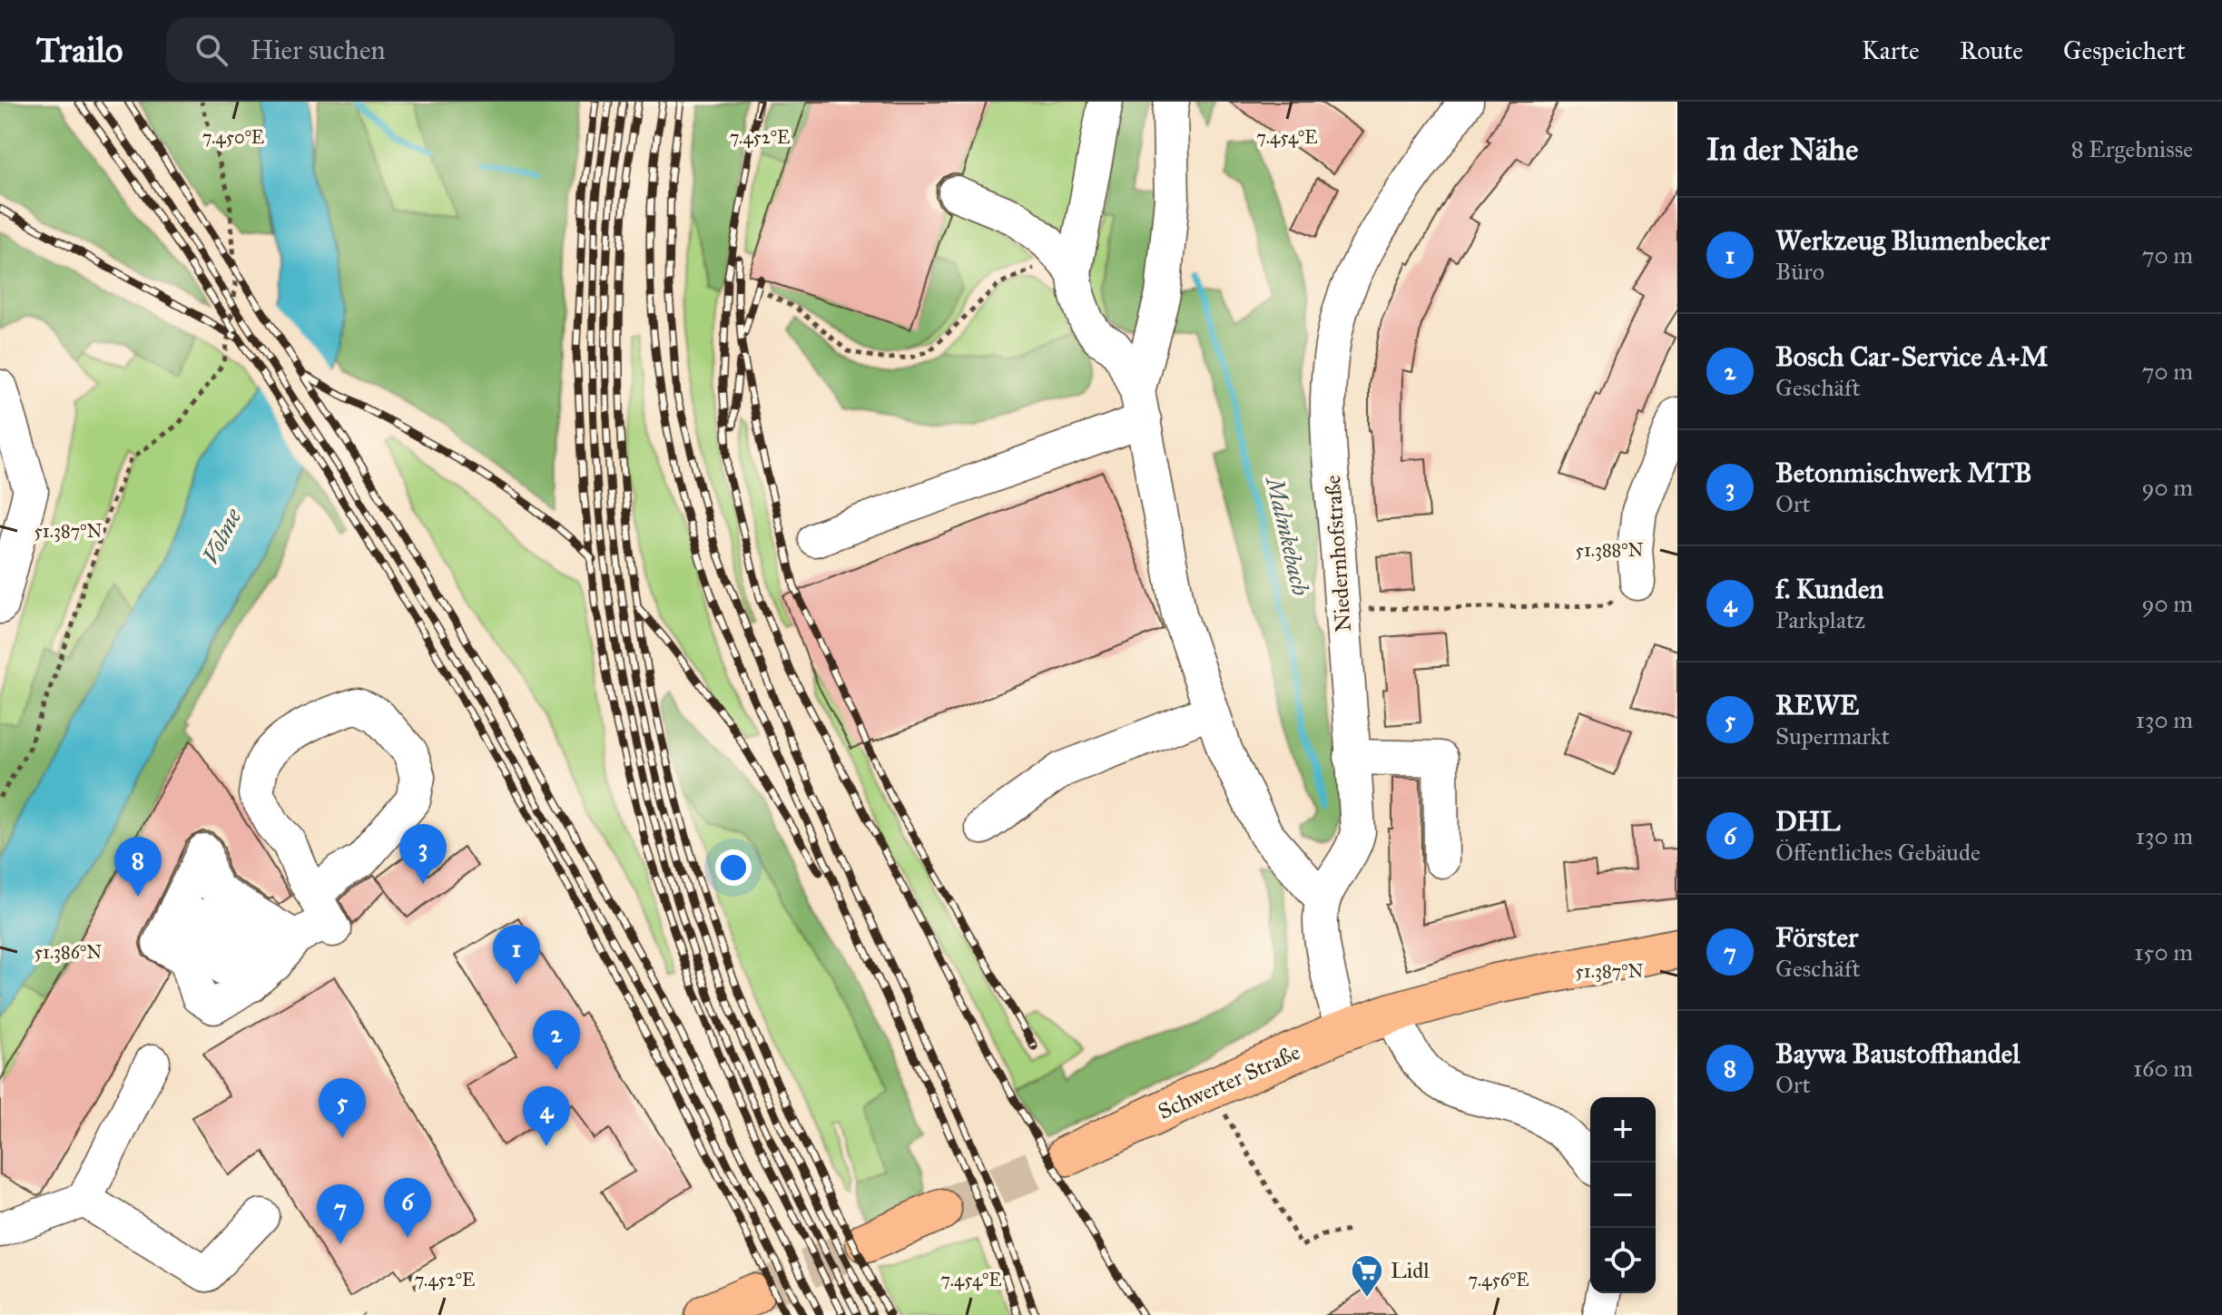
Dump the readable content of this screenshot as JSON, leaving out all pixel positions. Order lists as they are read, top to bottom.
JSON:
{
  "streets": {
    "main road": ["Schwerter Straße"],
    "street": ["Niedernhofstraße"]
  },
  "crossings": [
    ["Niedernhofstraße", "Schwerter Straße"]
  ],
  "water": ["Volme", "Malmkebach"],
  "places": {
    "supermarket": ["Lidl"]
  },
  "page": {
    "header": "Trailo",
    "search": "Hier suchen",
    "nav": ["Karte", "Route", "Gespeichert"],
    "heading": ["In der Nähe", "8 Ergebnisse"],
    "list": [
      {
        "mark": "1",
        "name": "Werkzeug Blumenbecker",
        "note": "Büro",
        "value": "70 m"
      },
      {
        "mark": "2",
        "name": "Bosch Car-Service A+M",
        "note": "Geschäft",
        "value": "70 m"
      },
      {
        "mark": "3",
        "name": "Betonmischwerk MTB",
        "note": "Ort",
        "value": "90 m"
      },
      {
        "mark": "4",
        "name": "f. Kunden",
        "note": "Parkplatz",
        "value": "90 m"
      },
      {
        "mark": "5",
        "name": "REWE",
        "note": "Supermarkt",
        "value": "130 m"
      },
      {
        "mark": "6",
        "name": "DHL",
        "note": "Öffentliches Gebäude",
        "value": "130 m"
      },
      {
        "mark": "7",
        "name": "Förster",
        "note": "Geschäft",
        "value": "150 m"
      },
      {
        "mark": "8",
        "name": "Baywa Baustoffhandel",
        "note": "Ort",
        "value": "160 m"
      }
    ],
    "pins": [
      "3",
      "8",
      "1",
      "2",
      "5",
      "4",
      "6",
      "7"
    ],
    "map_buttons": ["+", "−"]
  },
  "coordinates": [
    "7.450°E",
    "7.452°E",
    "7.454°E",
    "51.387°N",
    "51.388°N",
    "51.386°N",
    "7.456°E"
  ]
}
